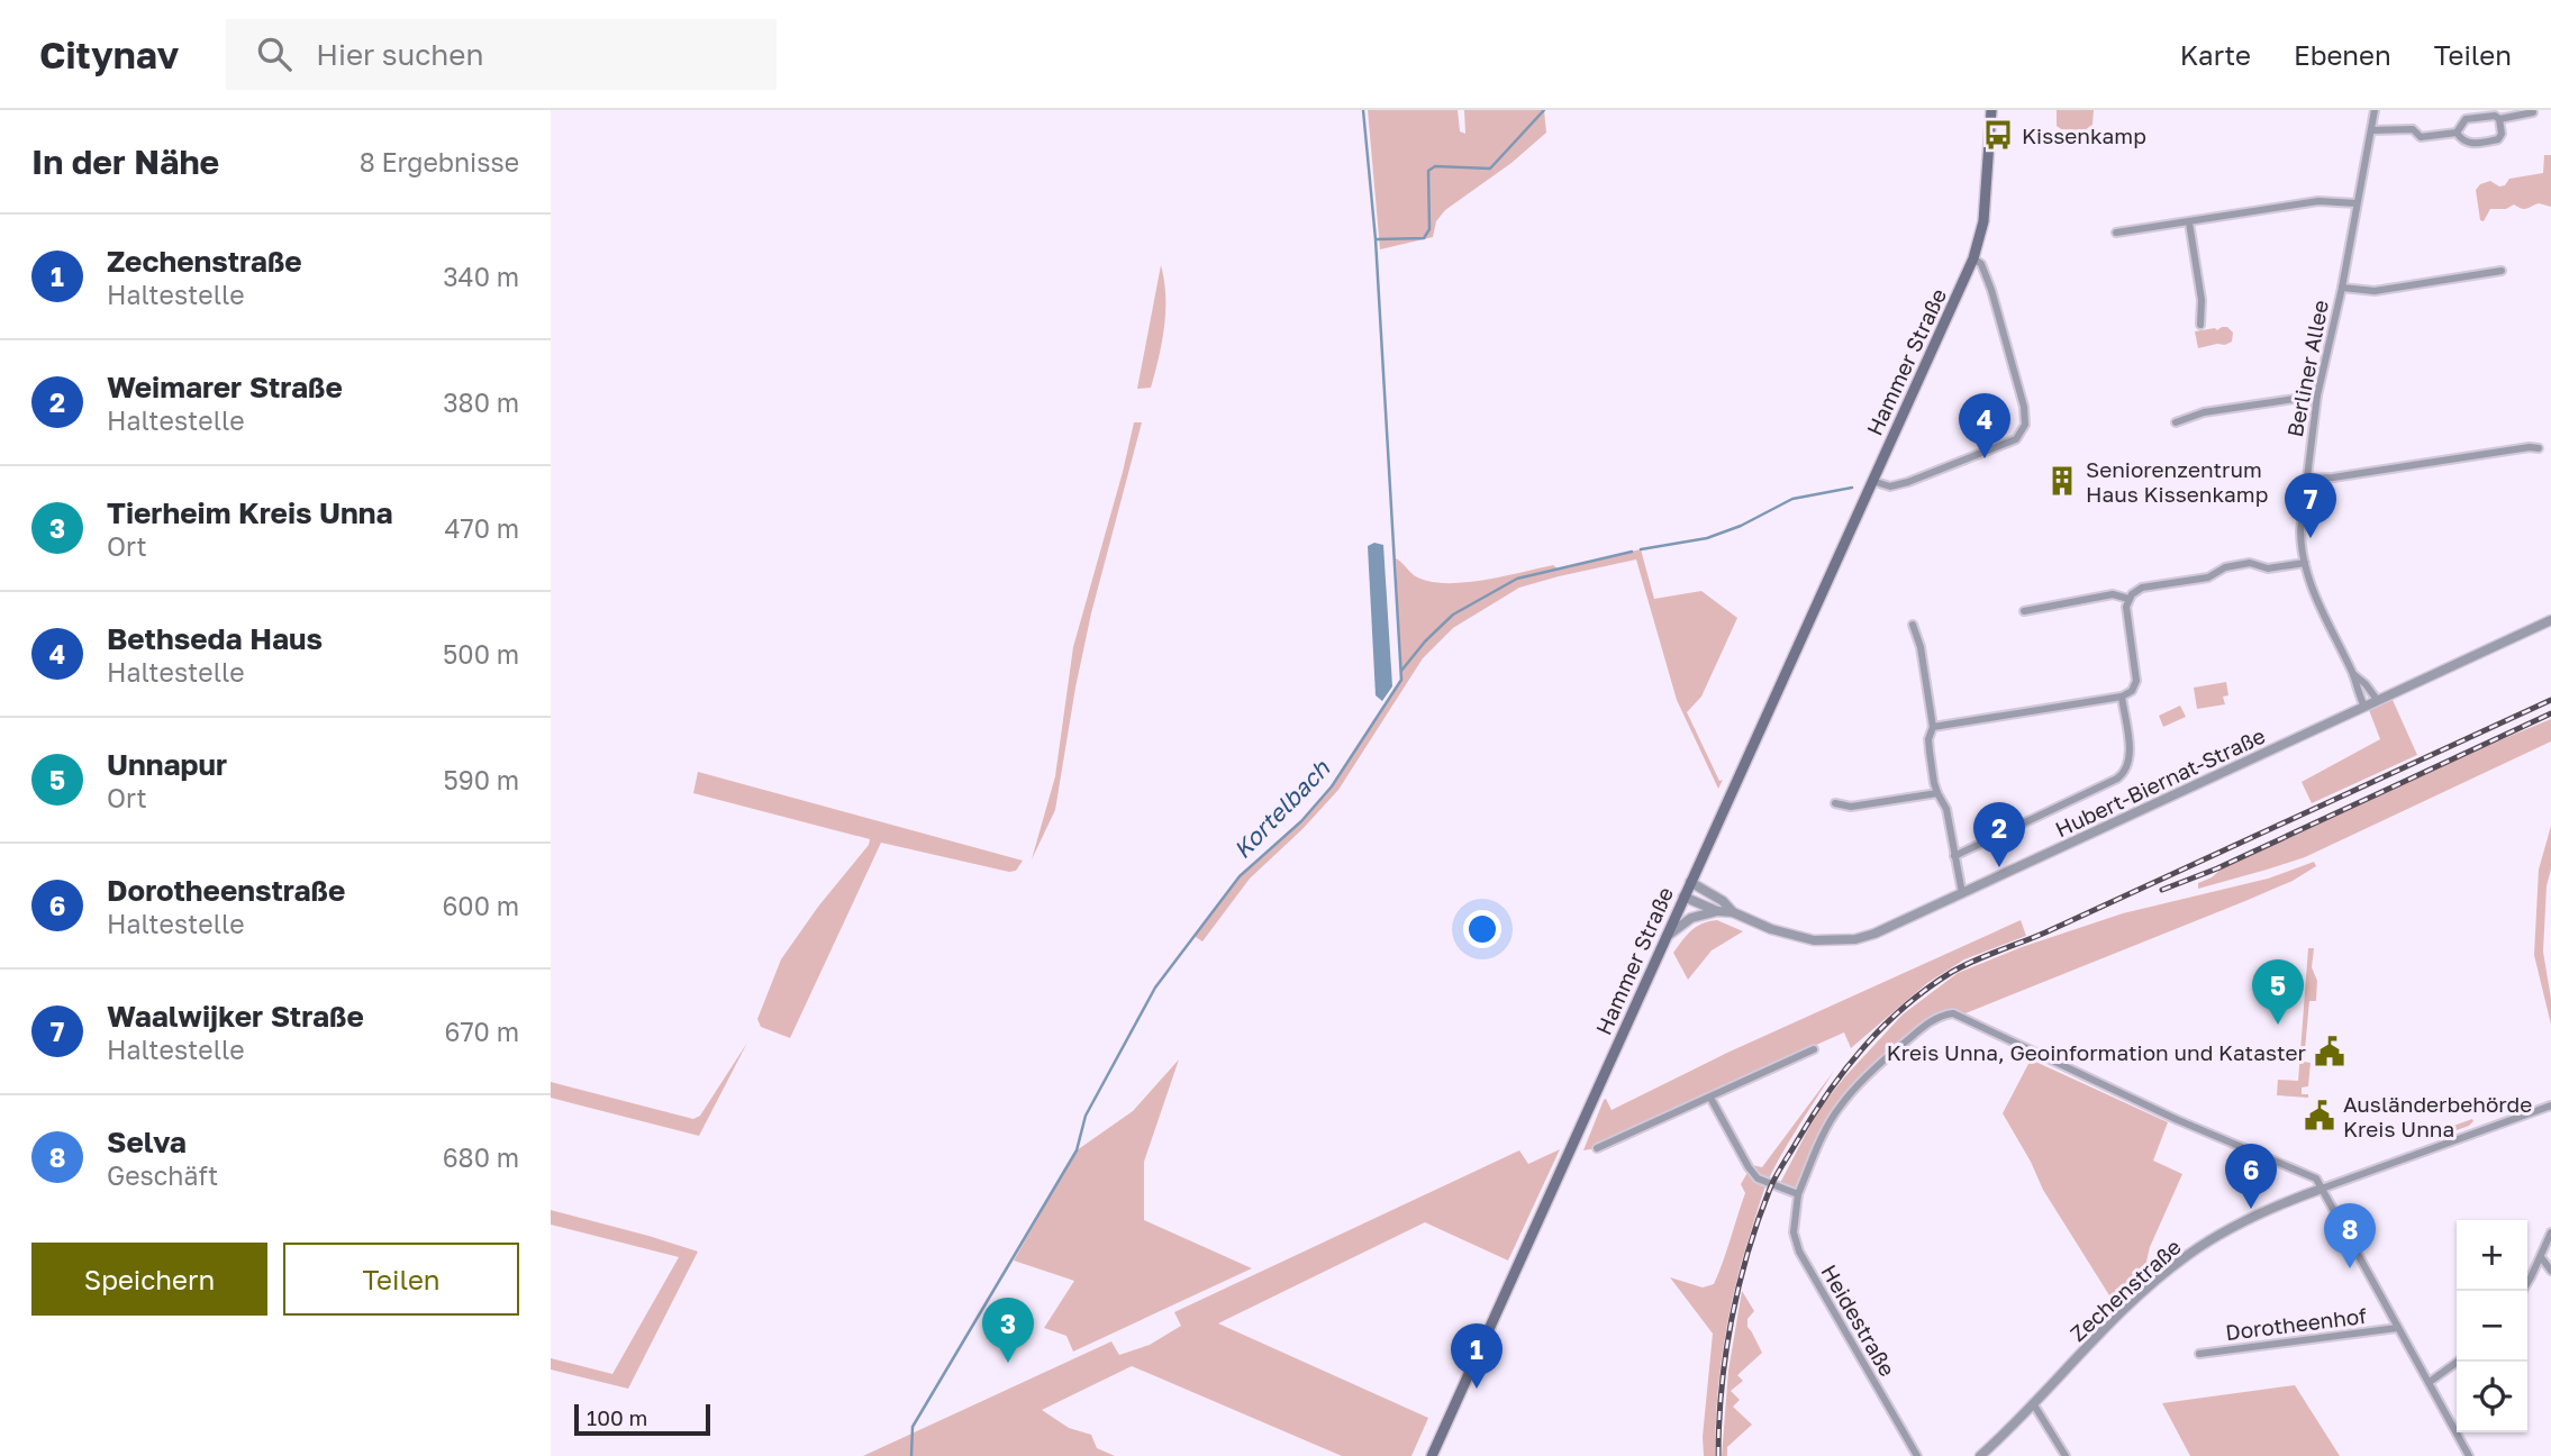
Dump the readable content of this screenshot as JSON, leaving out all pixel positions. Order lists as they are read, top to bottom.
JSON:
{
  "streets": {
    "main road": ["Hammer Straße"],
    "street": [
      "Berliner Allee",
      "Hubert-Biernat-Straße",
      "Zechenstraße",
      "Heidestraße",
      "Dorotheenhof"
    ]
  },
  "crossings": [
    ["Hammer Straße", "Hubert-Biernat-Straße"],
    ["Berliner Allee", "Hubert-Biernat-Straße"]
  ],
  "water": ["Kortelbach"],
  "places": {
    "bus stop": ["Kissenkamp"],
    "building": ["Seniorenzentrum Haus Kissenkamp"],
    "public building": ["Kreis Unna, Geoinformation und Kataster", "Ausländerbehörde Kreis Unna"]
  },
  "scale_bar": "100 m",
  "page": {
    "header": "Citynav",
    "search": "Hier suchen",
    "nav": ["Karte", "Ebenen", "Teilen"],
    "heading": ["In der Nähe", "8 Ergebnisse"],
    "list": [
      {
        "mark": "1",
        "name": "Zechenstraße",
        "note": "Haltestelle",
        "value": "340 m"
      },
      {
        "mark": "2",
        "name": "Weimarer Straße",
        "note": "Haltestelle",
        "value": "380 m"
      },
      {
        "mark": "3",
        "name": "Tierheim Kreis Unna",
        "note": "Ort",
        "value": "470 m"
      },
      {
        "mark": "4",
        "name": "Bethseda Haus",
        "note": "Haltestelle",
        "value": "500 m"
      },
      {
        "mark": "5",
        "name": "Unnapur",
        "note": "Ort",
        "value": "590 m"
      },
      {
        "mark": "6",
        "name": "Dorotheenstraße",
        "note": "Haltestelle",
        "value": "600 m"
      },
      {
        "mark": "7",
        "name": "Waalwijker Straße",
        "note": "Haltestelle",
        "value": "670 m"
      },
      {
        "mark": "8",
        "name": "Selva",
        "note": "Geschäft",
        "value": "680 m"
      }
    ],
    "pins": [
      "4",
      "7",
      "2",
      "5",
      "6",
      "8",
      "3",
      "1"
    ],
    "buttons": ["Speichern", "Teilen"],
    "map_buttons": ["+", "−"],
    "scale": "100 m"
  }
}
